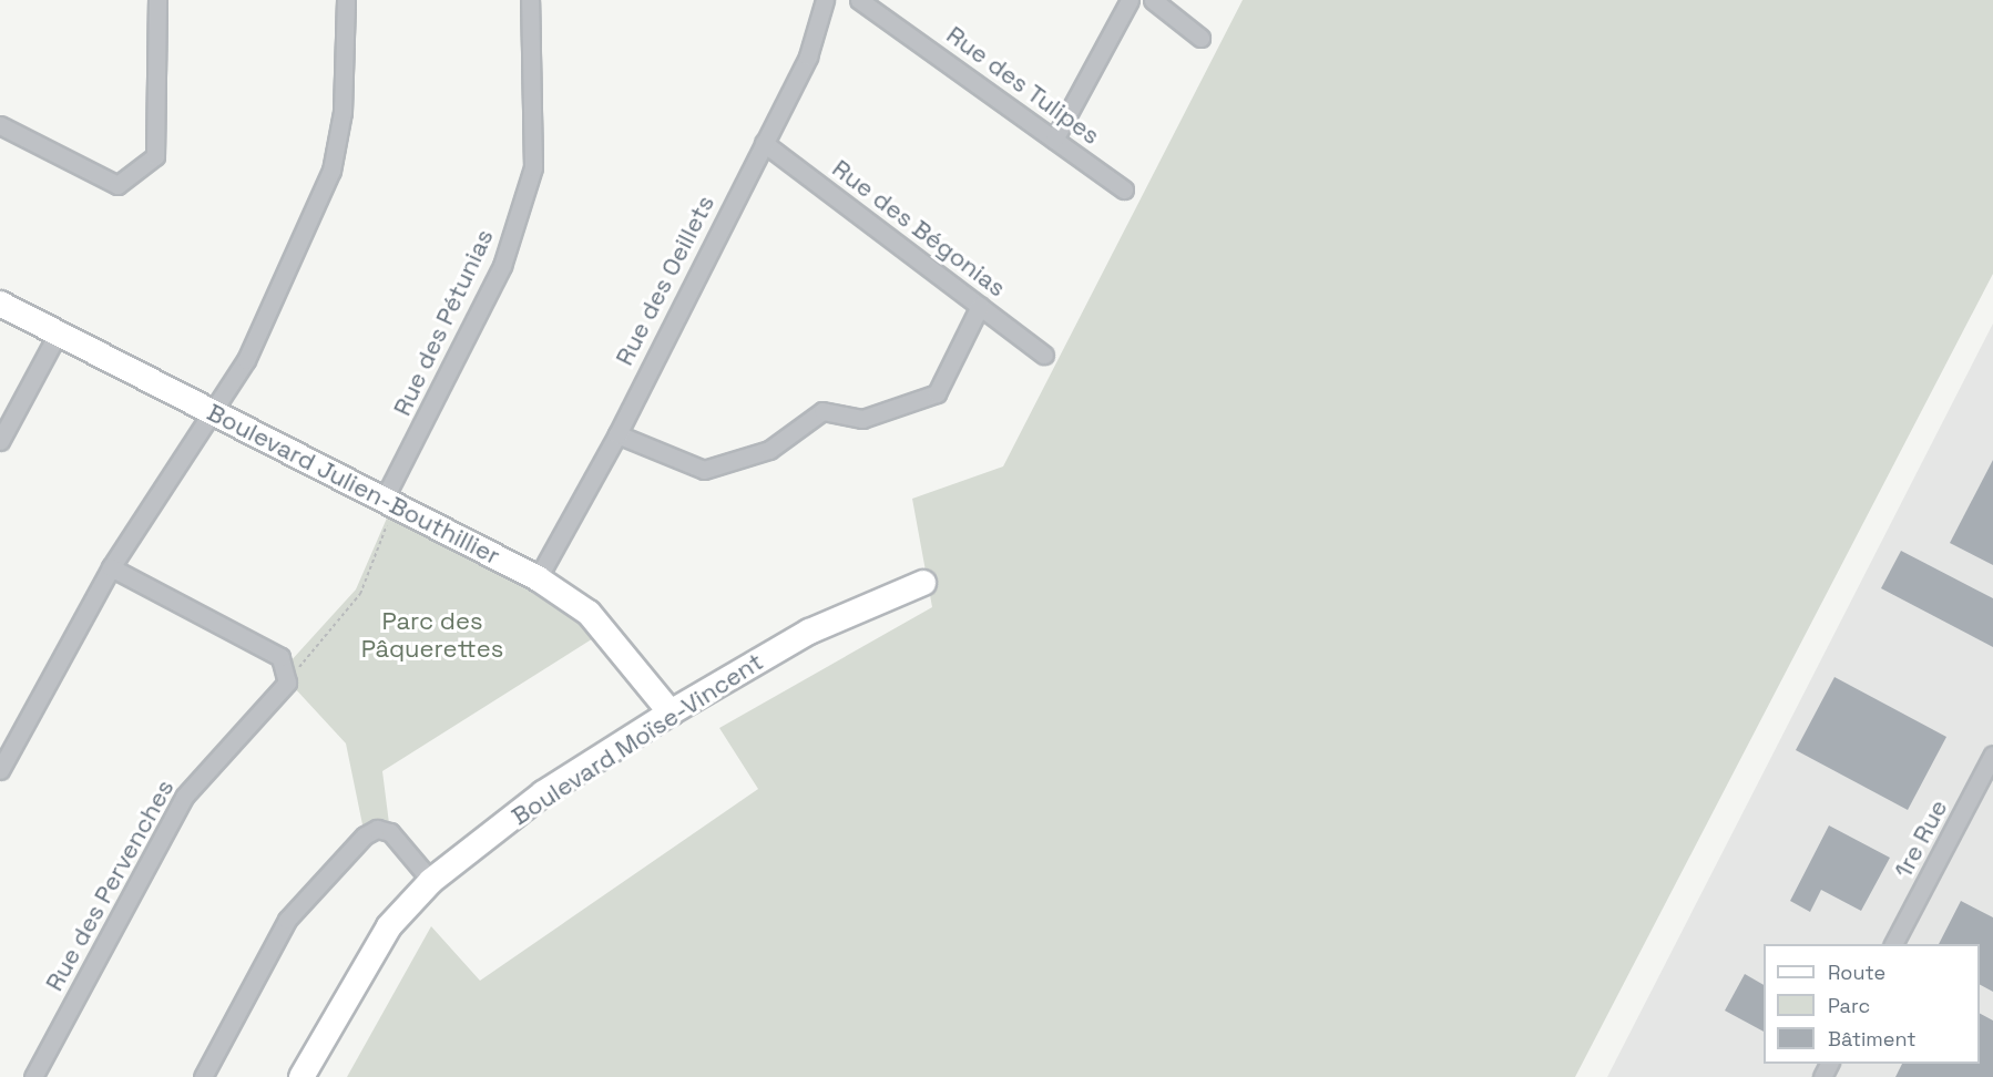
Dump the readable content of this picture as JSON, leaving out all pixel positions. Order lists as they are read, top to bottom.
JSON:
{
  "streets": {
    "street": [
      "Rue des Tulipes",
      "Rue des Bégonias",
      "Rue des Oeillets",
      "Rue des Pétunias",
      "Boulevard Julien-Bouthillier",
      "Boulevard Moïse-Vincent",
      "1re Rue",
      "Rue des Pervenches"
    ]
  },
  "crossings": [
    ["Rue des Bégonias", "Rue des Oeillets"],
    ["Rue des Oeillets", "Boulevard Julien-Bouthillier"],
    ["Rue des Pétunias", "Boulevard Julien-Bouthillier"],
    ["Boulevard Julien-Bouthillier", "Boulevard Moïse-Vincent"]
  ],
  "parks": ["Parc des Pâquerettes"],
  "legend": ["Route", "Parc", "Bâtiment"]
}
